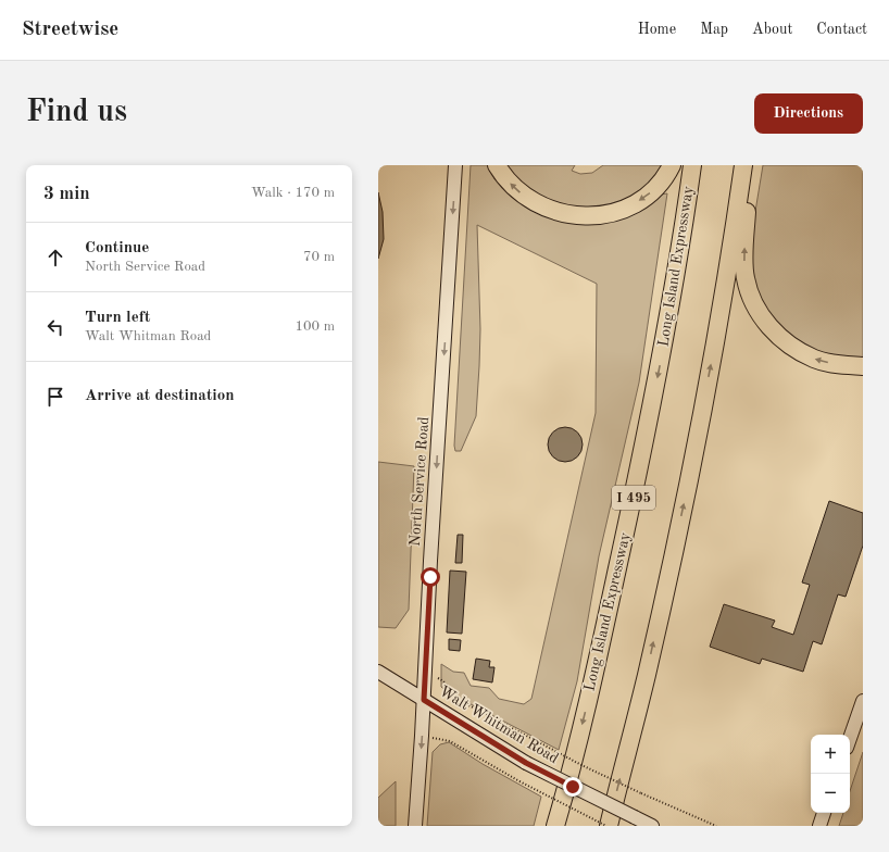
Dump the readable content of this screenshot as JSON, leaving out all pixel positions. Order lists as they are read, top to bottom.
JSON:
{
  "streets": {
    "highway": ["Long Island Expressway", "I 495"],
    "main road": ["North Service Road", "Walt Whitman Road"]
  },
  "crossings": [
    ["North Service Road", "Walt Whitman Road"]
  ],
  "one_way": ["North Service Road"],
  "page": {
    "header": "Streetwise",
    "nav": [
      "Home",
      "Map",
      "About",
      "Contact"
    ],
    "buttons": "Directions",
    "title": "Find us",
    "heading": ["3 min", "Walk · 170 m"],
    "list": [
      ["Continue", "North Service Road", "70 m"],
      ["Turn left", "Walt Whitman Road", "100 m"],
      "Arrive at destination"
    ],
    "map_buttons": ["+", "−"]
  }
}
